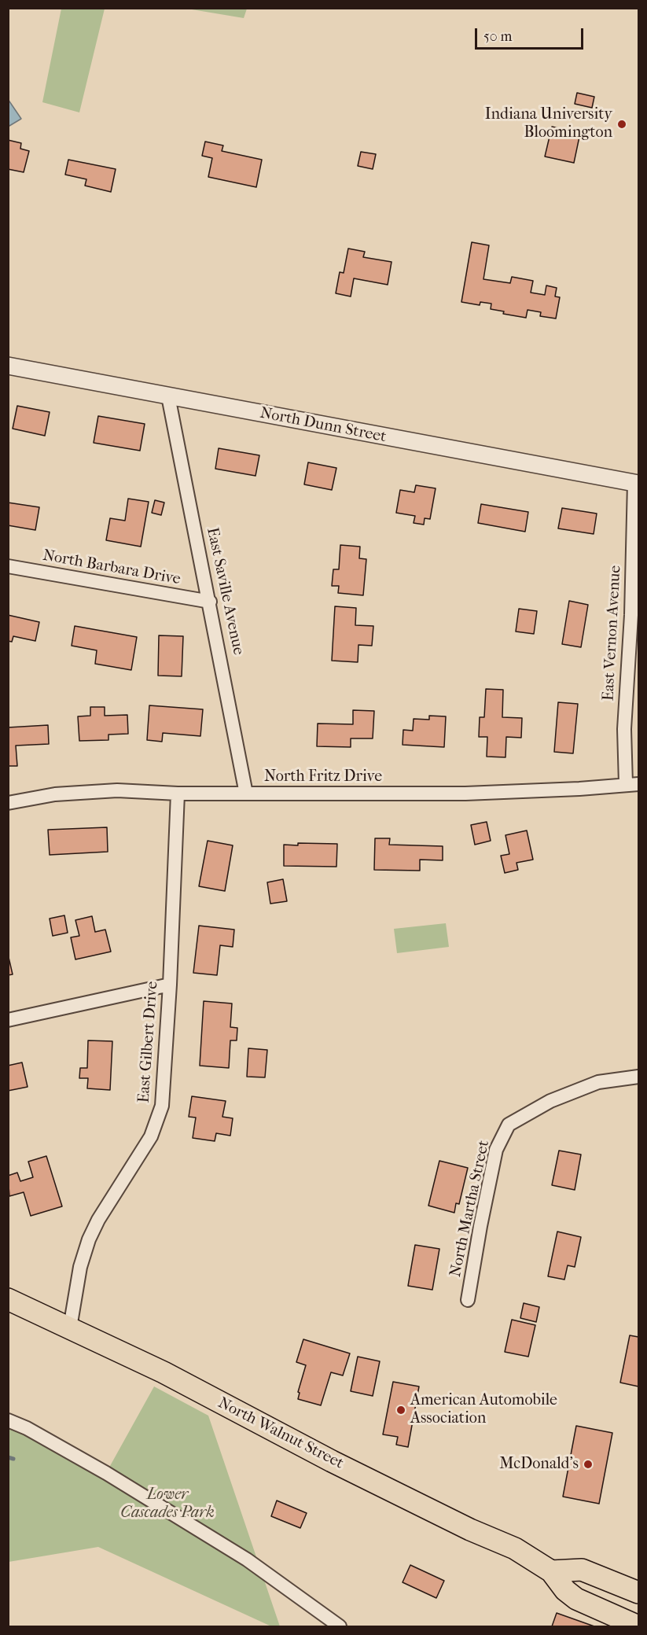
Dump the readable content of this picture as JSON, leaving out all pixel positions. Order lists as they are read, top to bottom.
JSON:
{
  "streets": {
    "main road": ["North Walnut Street"],
    "street": [
      "North Dunn Street",
      "North Barbara Drive",
      "East Saville Avenue",
      "East Vernon Avenue",
      "North Fritz Drive",
      "East Gilbert Drive",
      "North Martha Street"
    ]
  },
  "crossings": [
    ["North Dunn Street", "East Saville Avenue"],
    ["North Dunn Street", "East Vernon Avenue"],
    ["North Barbara Drive", "East Saville Avenue"],
    ["East Saville Avenue", "North Fritz Drive"],
    ["East Vernon Avenue", "North Fritz Drive"],
    ["North Fritz Drive", "East Gilbert Drive"],
    ["East Gilbert Drive", "North Walnut Street"]
  ],
  "parks": ["Lower Cascades Park"],
  "places": ["Indiana University Bloomington", "American Automobile Association", "McDonald's"],
  "scale_bar": "50 m"
}
